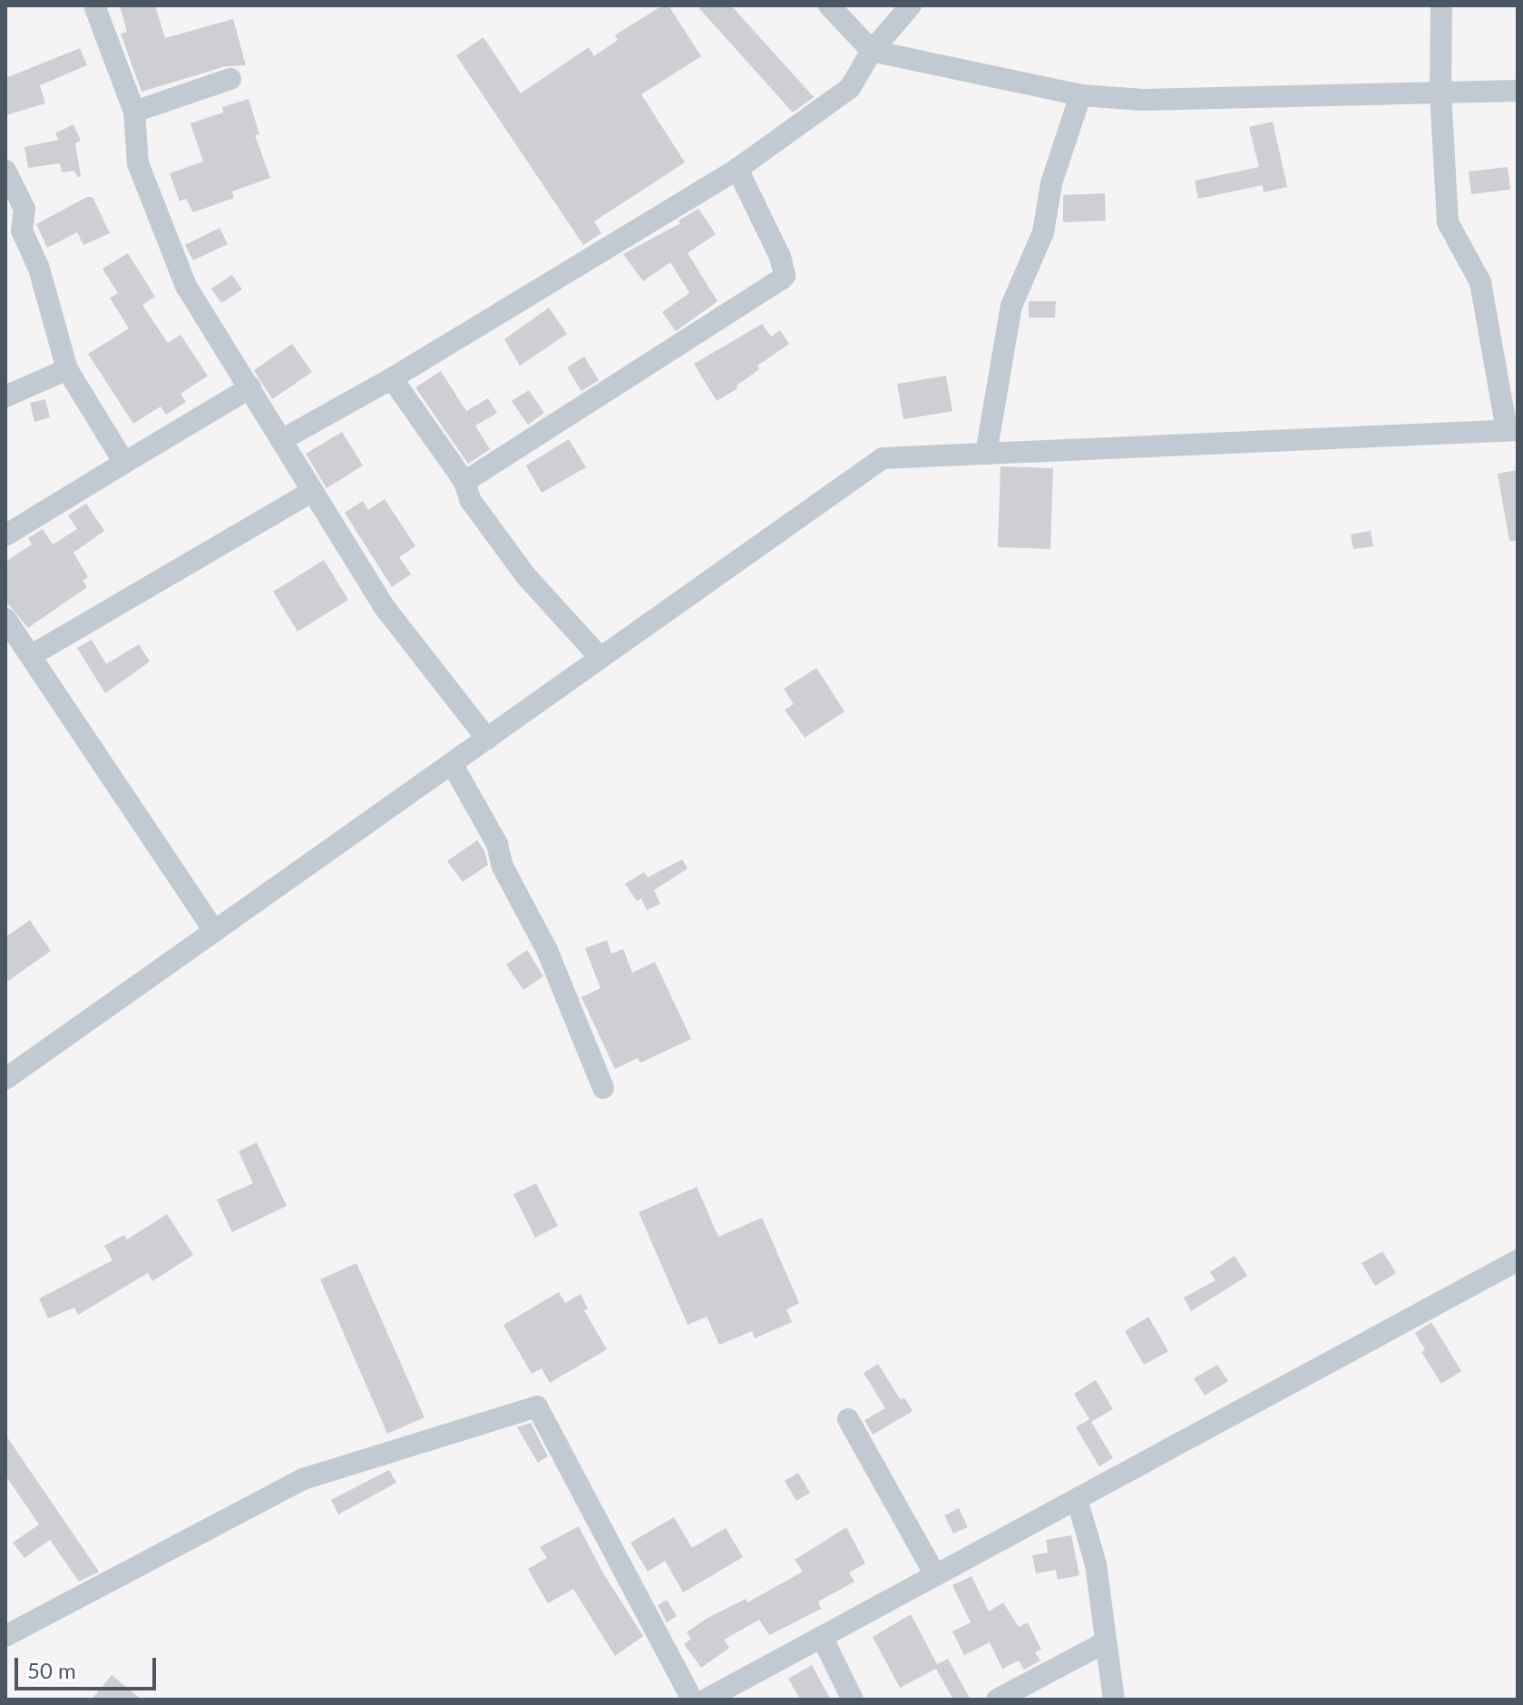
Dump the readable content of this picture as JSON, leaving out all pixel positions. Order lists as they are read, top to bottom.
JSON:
{
  "scale_bar": "50 m"
}
